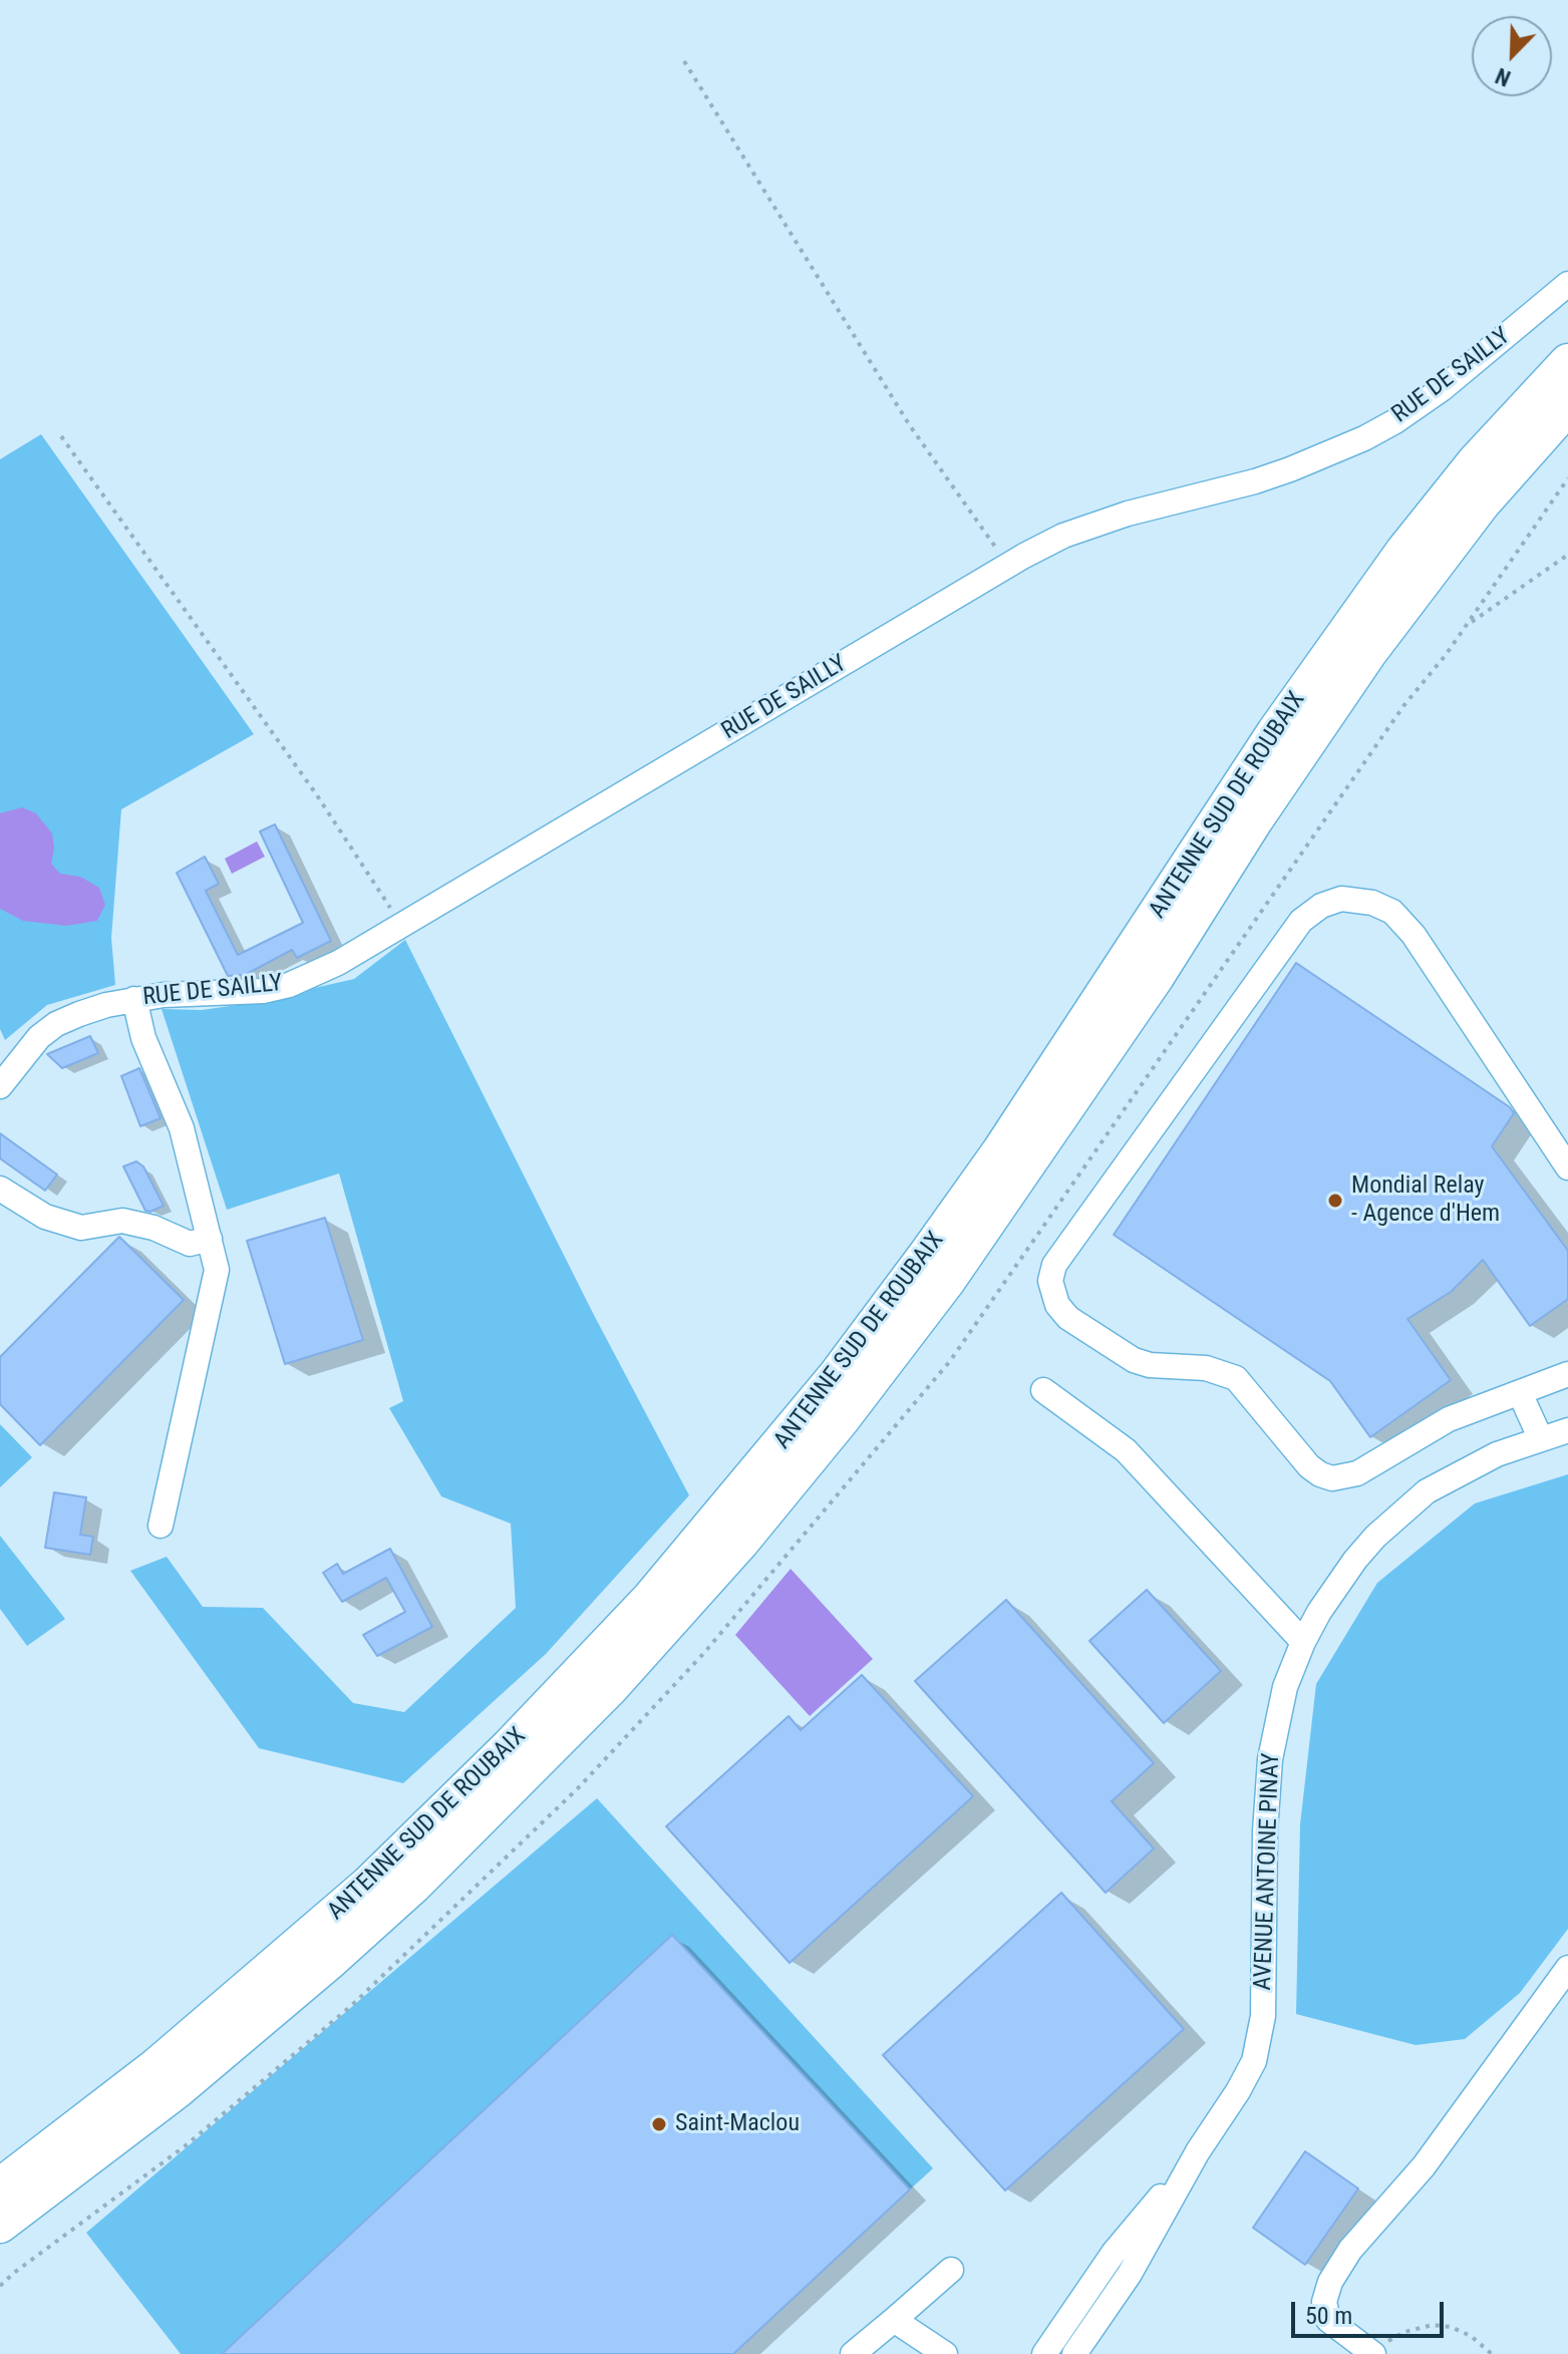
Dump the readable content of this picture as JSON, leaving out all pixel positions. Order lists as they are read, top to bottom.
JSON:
{
  "streets": {
    "highway": ["ANTENNE SUD DE ROUBAIX"],
    "street": ["RUE DE SAILLY", "AVENUE ANTOINE PINAY"]
  },
  "places": ["Mondial Relay - Agence d'Hem", "Saint-Maclou"],
  "scale_bar": "50 m",
  "north": "bottom left"
}
